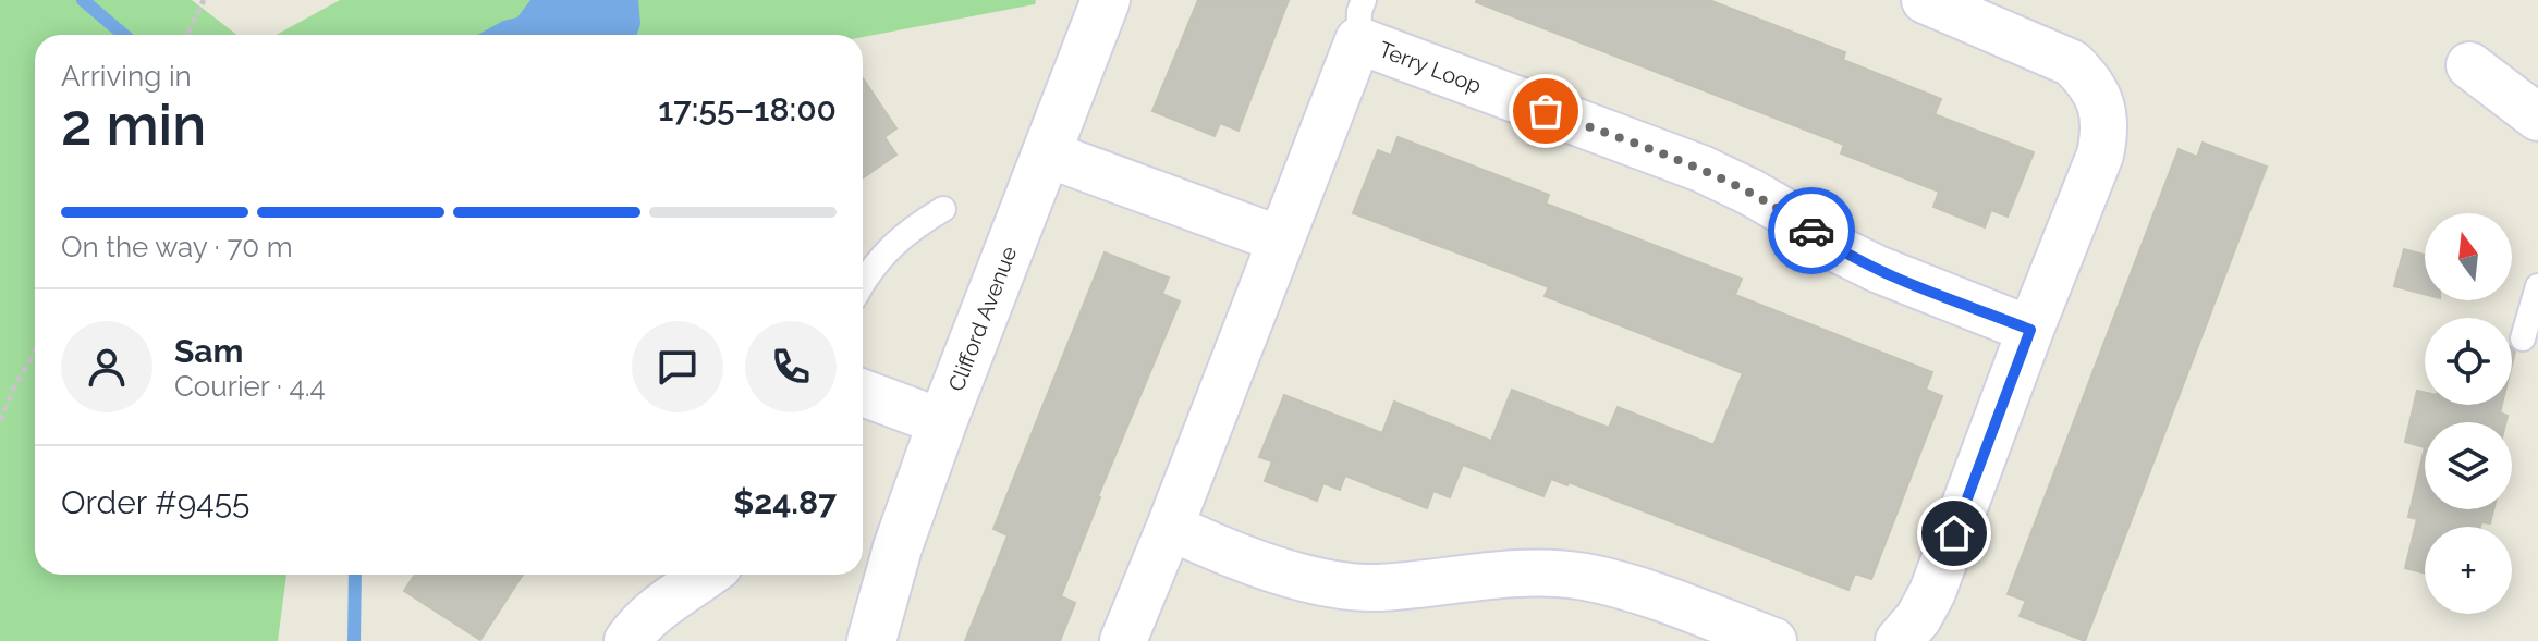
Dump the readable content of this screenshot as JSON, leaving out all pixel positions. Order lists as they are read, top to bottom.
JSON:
{
  "streets": {
    "street": ["Terry Loop", "Clifford Avenue"]
  },
  "north": "top",
  "page": {
    "heading": ["2 min", "Arriving in", "17:55–18:00"],
    "panel": [
      "Sam",
      "Courier · 4.4",
      "Order #9455",
      "$24.87"
    ],
    "bar": "On the way · 70 m",
    "map_buttons": "+"
  }
}
